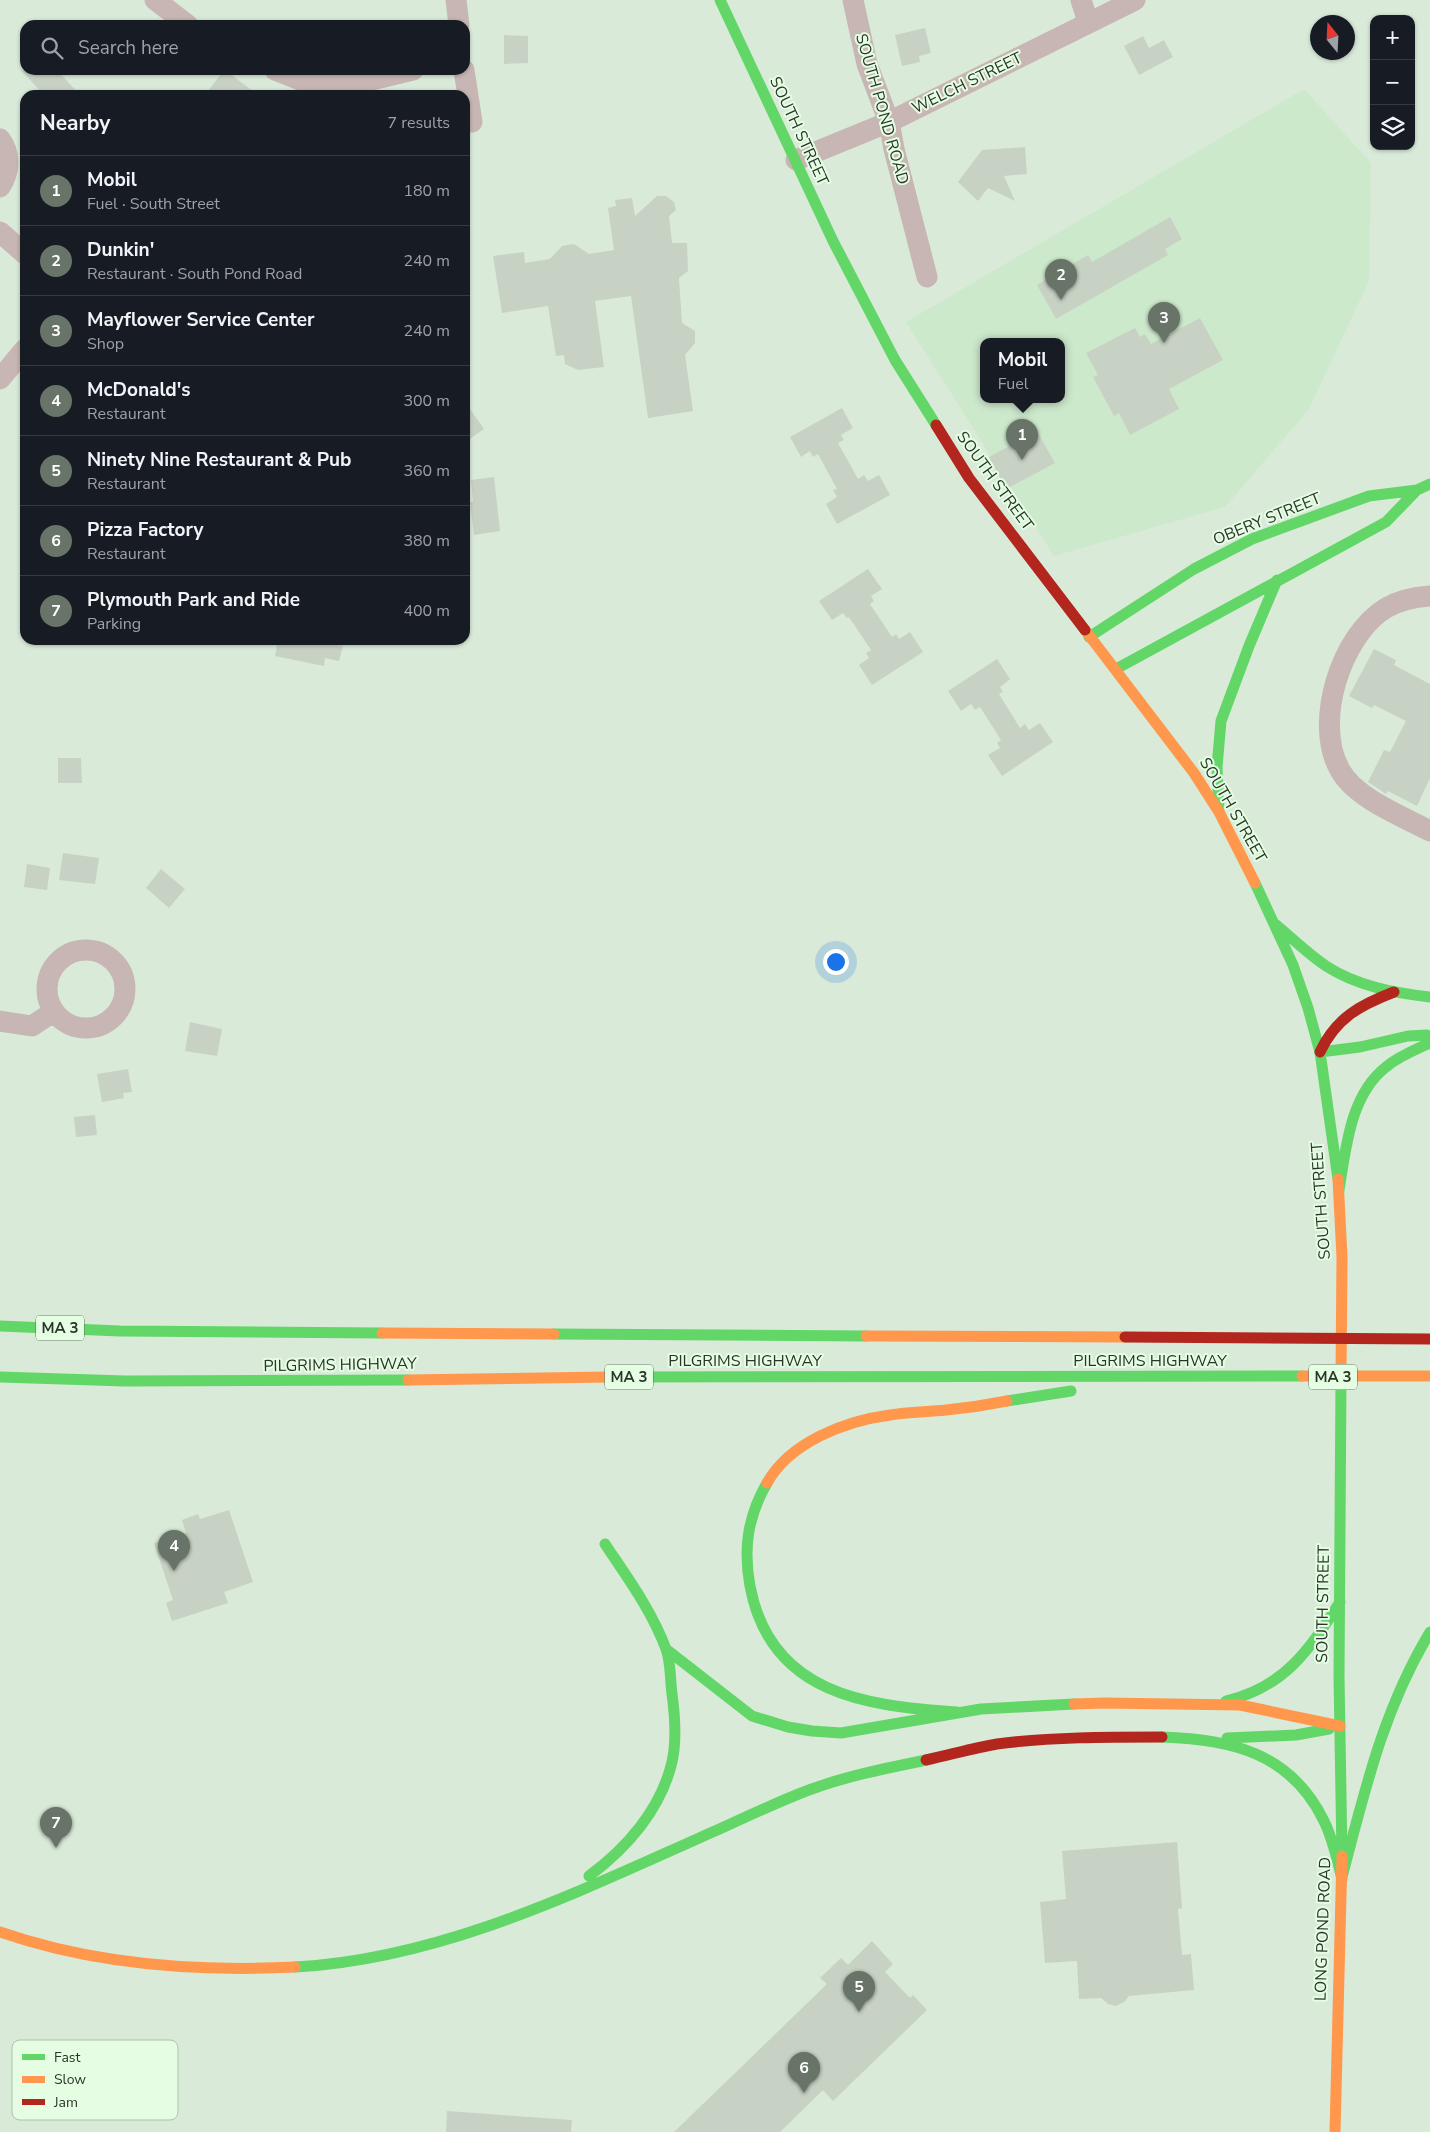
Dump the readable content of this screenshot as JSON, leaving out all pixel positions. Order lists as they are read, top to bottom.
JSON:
{
  "streets": {
    "main road": [
      "SOUTH STREET",
      "OBERY STREET",
      "MA 3",
      "PILGRIMS HIGHWAY",
      "LONG POND ROAD"
    ],
    "street": ["WELCH STREET", "SOUTH POND ROAD"]
  },
  "crossings": [
    ["WELCH STREET", "SOUTH POND ROAD"],
    ["WELCH STREET", "SOUTH STREET"],
    ["SOUTH STREET", "OBERY STREET"],
    ["SOUTH STREET", "LONG POND ROAD"]
  ],
  "legend": ["Fast", "Slow", "Jam"],
  "north": "top",
  "page": {
    "map_buttons": ["+", "−"],
    "search": "Search here",
    "heading": ["Nearby", "7 results"],
    "list": [
      {
        "mark": "1",
        "name": "Mobil",
        "note": "Fuel · South Street",
        "value": "180 m"
      },
      {
        "mark": "2",
        "name": "Dunkin'",
        "note": "Restaurant · South Pond Road",
        "value": "240 m"
      },
      {
        "mark": "3",
        "name": "Mayflower Service Center",
        "note": "Shop",
        "value": "240 m"
      },
      {
        "mark": "4",
        "name": "McDonald's",
        "note": "Restaurant",
        "value": "300 m"
      },
      {
        "mark": "5",
        "name": "Ninety Nine Restaurant & Pub",
        "note": "Restaurant",
        "value": "360 m"
      },
      {
        "mark": "6",
        "name": "Pizza Factory",
        "note": "Restaurant",
        "value": "380 m"
      },
      {
        "mark": "7",
        "name": "Plymouth Park and Ride",
        "note": "Parking",
        "value": "400 m"
      }
    ],
    "pins": [
      "2",
      "3",
      "1",
      "4",
      "7",
      "5",
      "6"
    ],
    "popup": ["Mobil", "Fuel"]
  }
}
